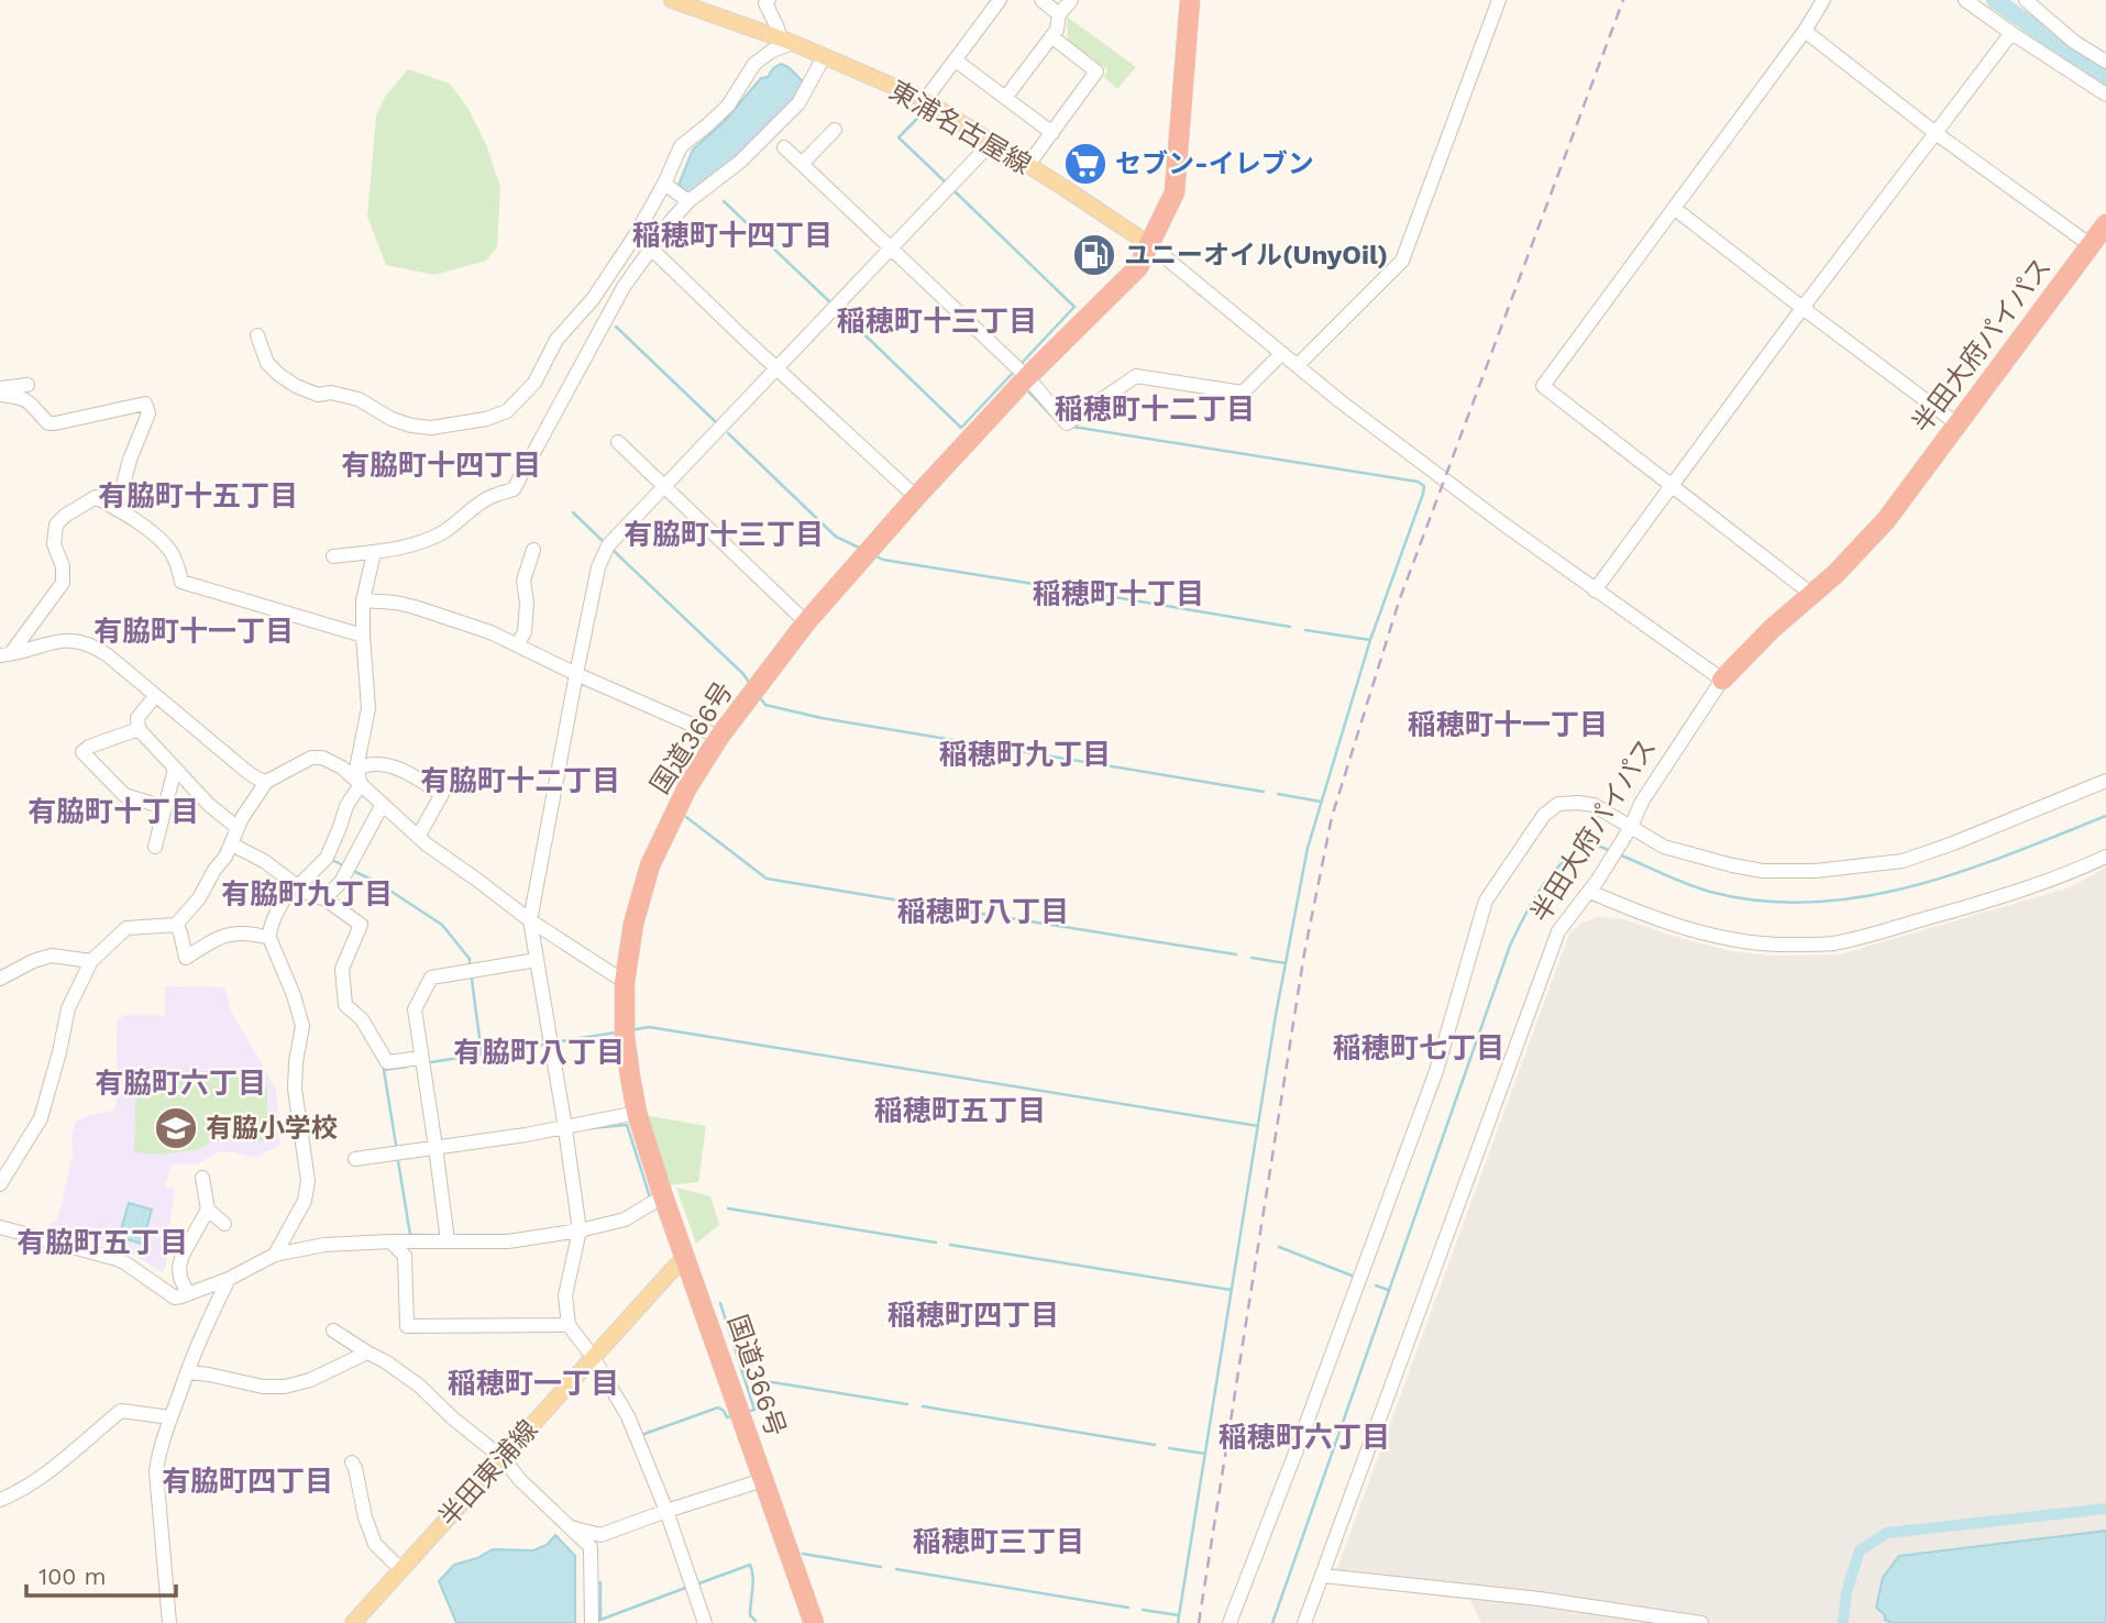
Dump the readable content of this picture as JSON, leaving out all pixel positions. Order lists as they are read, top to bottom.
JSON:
{
  "streets": {
    "highway": ["半田大府パイパス", "国道366号"],
    "main road": ["東浦名古屋線", "半田東浦線"]
  },
  "crossings": [
    ["東浦名古屋線", "国道366号"],
    ["国道366号", "半田東浦線"]
  ],
  "districts": [
    "稲穂町十四丁目",
    "稲穂町十三丁目",
    "稲穂町十二丁目",
    "有脇町十四丁目",
    "有脇町十五丁目",
    "有脇町十三丁目",
    "稲穂町十丁目",
    "有脇町十一丁目",
    "稲穂町十一丁目",
    "稲穂町九丁目",
    "有脇町十二丁目",
    "有脇町十丁目",
    "有脇町九丁目",
    "稲穂町八丁目",
    "稲穂町七丁目",
    "有脇町八丁目",
    "有脇町六丁目",
    "稲穂町五丁目",
    "有脇町五丁目",
    "稲穂町四丁目",
    "稲穂町一丁目",
    "稲穂町六丁目",
    "有脇町四丁目",
    "稲穂町三丁目"
  ],
  "places": {
    "supermarket": ["セブン-イレブン"],
    "fuel station": ["ユニーオイル(UnyOil)"],
    "school or university": ["有脇小学校"]
  },
  "scale_bar": "100 m"
}
